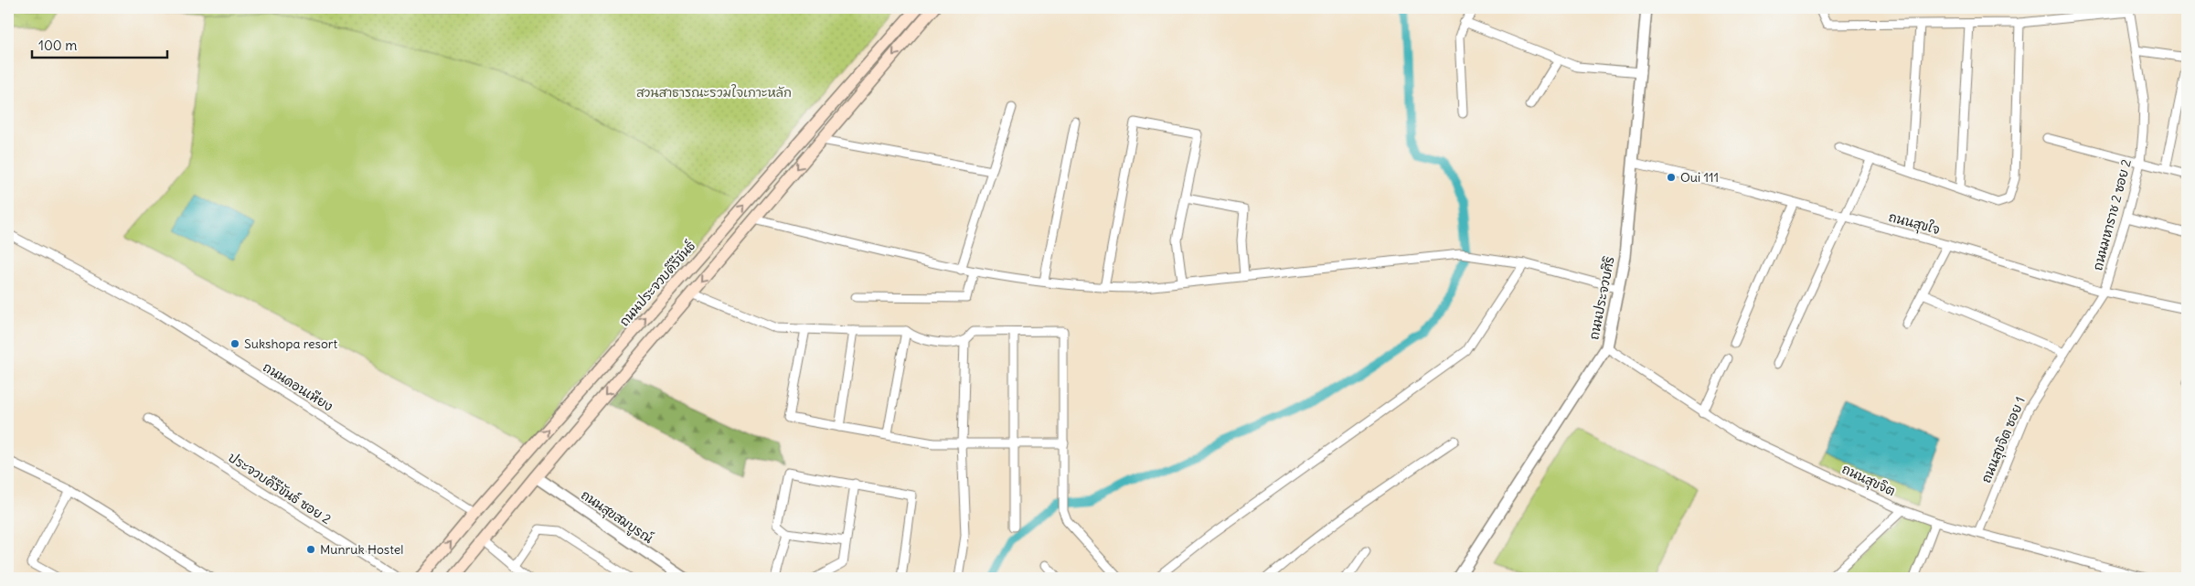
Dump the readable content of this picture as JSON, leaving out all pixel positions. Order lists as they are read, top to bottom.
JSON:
{
  "streets": {
    "main road": ["ถนนประจวบคีรีขันธ์"],
    "street": [
      "ถนนมหาราช 2 ซอย 2",
      "ถนนสุขใจ",
      "ถนนประจวบศิริ",
      "ถนนดอนเหียง",
      "ถนนสุขจิต ซอย 1",
      "ถนนสุขจิต",
      "ประจวบคีรีขันธ์ ซอย 2",
      "ถนนสุขสมบูรณ์"
    ]
  },
  "crossings": [
    ["ถนนมหาราช 2 ซอย 2", "ถนนสุขใจ"],
    ["ถนนมหาราช 2 ซอย 2", "ถนนสุขจิต ซอย 1"],
    ["ถนนสุขใจ", "ถนนประจวบศิริ"],
    ["ถนนสุขใจ", "ถนนสุขจิต ซอย 1"],
    ["ถนนประจวบคีรีขันธ์", "ถนนดอนเหียง"],
    ["ถนนประจวบศิริ", "ถนนสุขจิต"],
    ["ถนนสุขจิต ซอย 1", "ถนนสุขจิต"]
  ],
  "parks": ["สวนสาธารณะรวมใจเกาะหลัก"],
  "places": ["Oui 111", "Sukshopa resort", "Munruk Hostel"],
  "scale_bar": "100 m"
}
